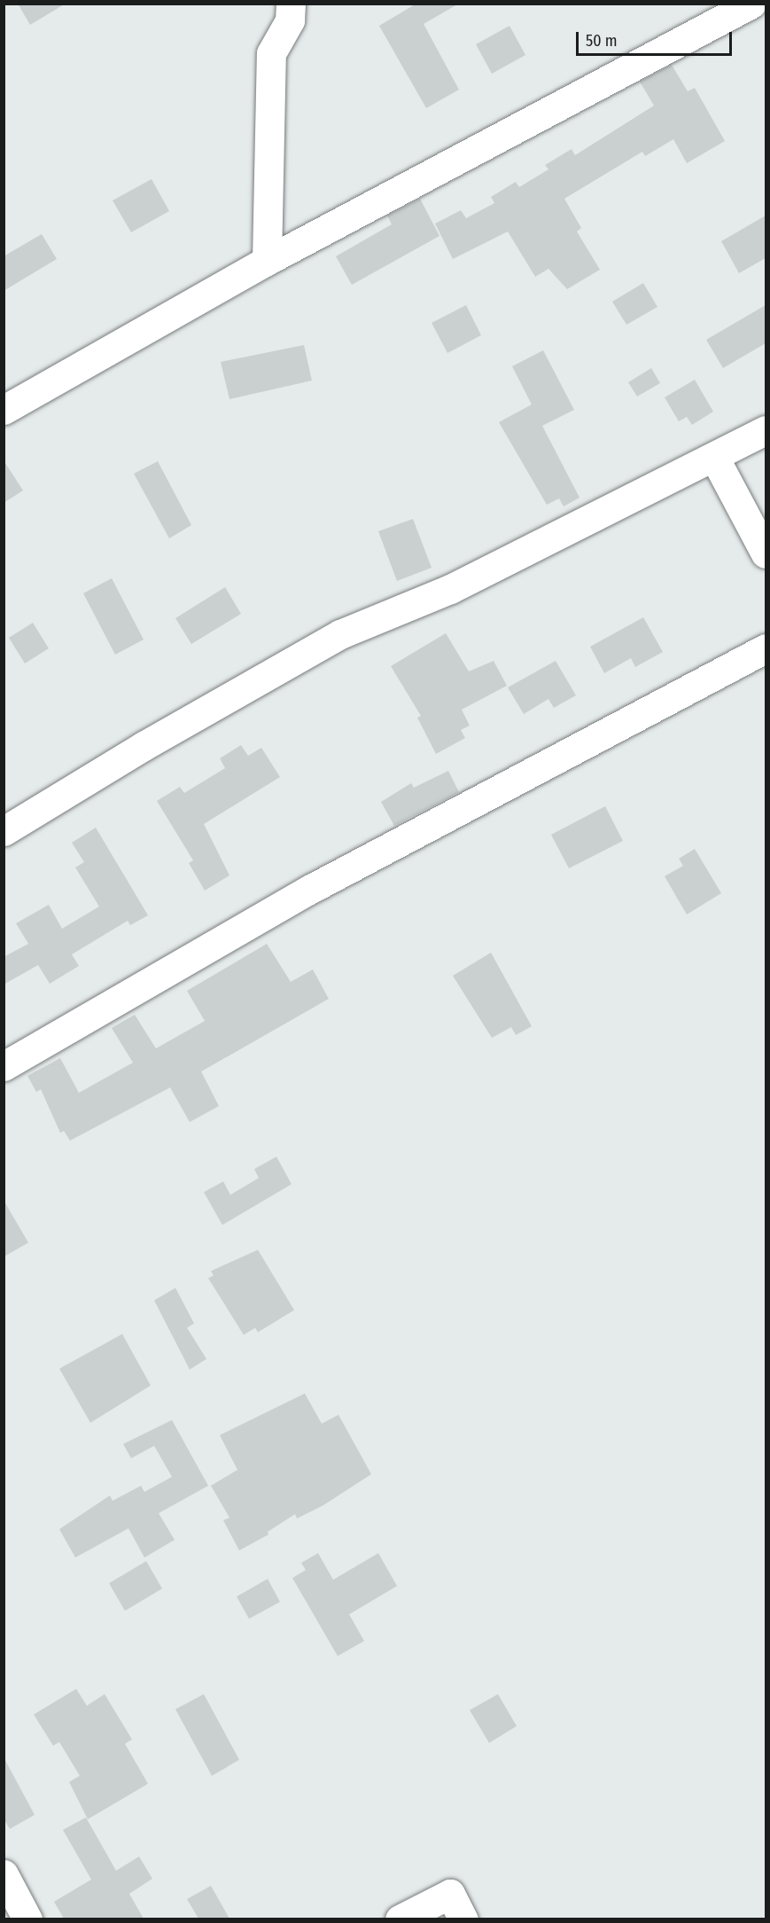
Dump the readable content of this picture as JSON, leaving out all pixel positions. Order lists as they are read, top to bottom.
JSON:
{
  "scale_bar": "50 m"
}
